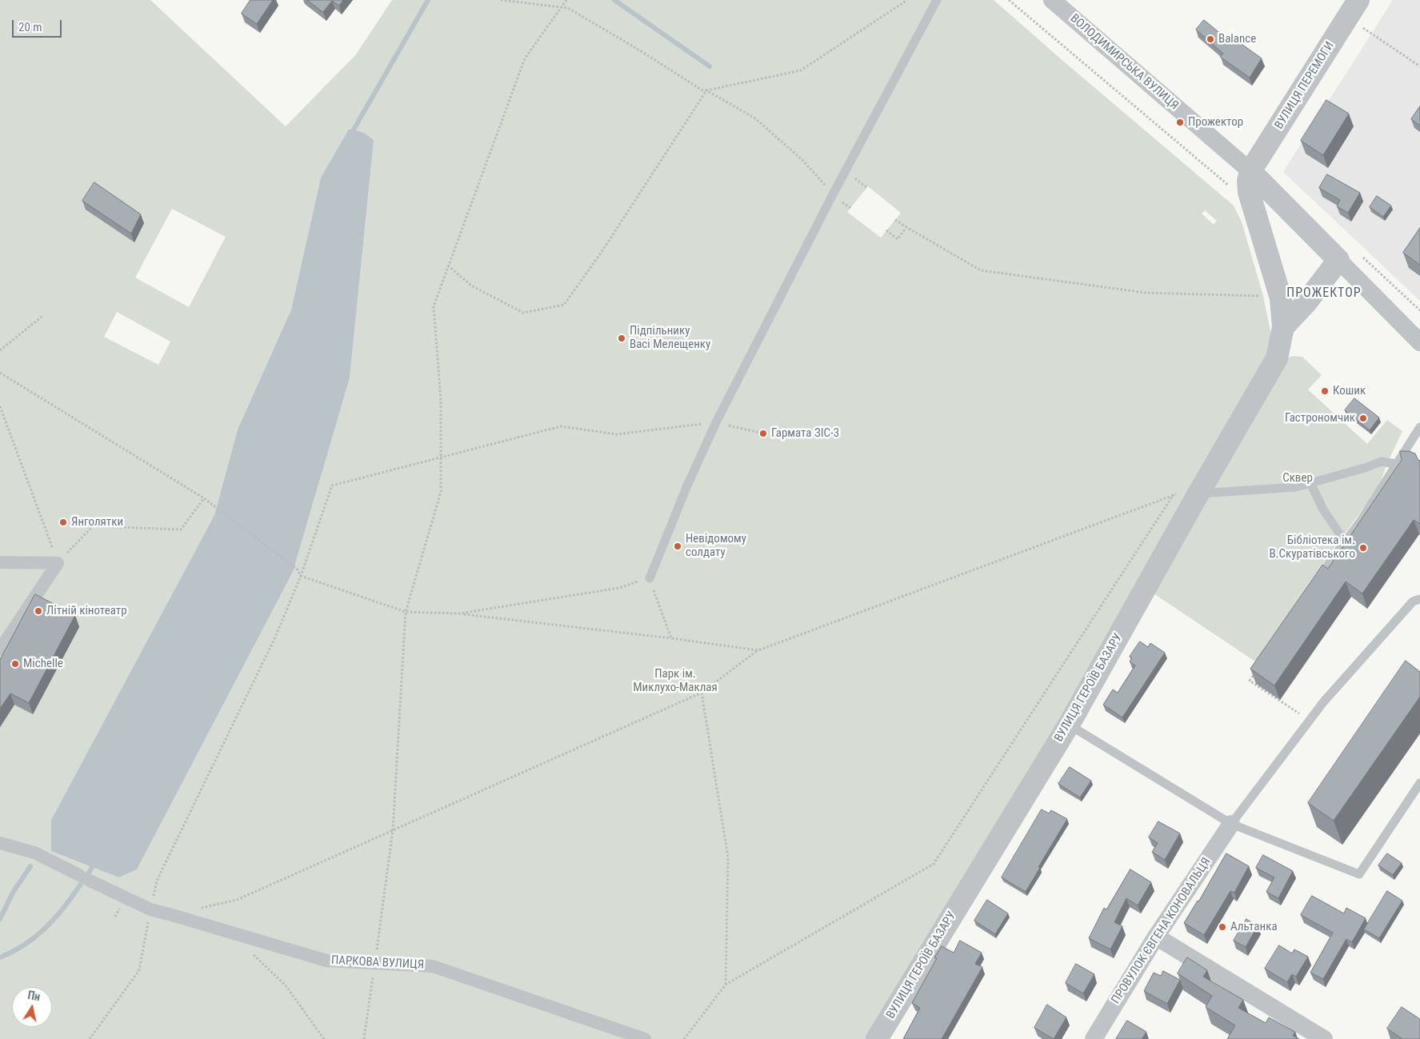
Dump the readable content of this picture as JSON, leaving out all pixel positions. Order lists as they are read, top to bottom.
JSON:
{
  "streets": {
    "street": [
      "ВОЛОДИМИРСЬКА ВУЛИЦЯ",
      "ВУЛИЦЯ ПЕРЕМОГИ",
      "ВУЛИЦЯ ГЕРОЇВ БАЗАРУ",
      "ПРОВУЛОК ЄВГЕНА КОНОВАЛЬЦЯ",
      "ПАРКОВА ВУЛИЦЯ"
    ]
  },
  "crossings": [
    ["ВОЛОДИМИРСЬКА ВУЛИЦЯ", "ВУЛИЦЯ ПЕРЕМОГИ"]
  ],
  "districts": ["ПРОЖЕКТОР"],
  "parks": ["Сквер", "Парк ім. Миклухо-Маклая"],
  "places": [
    "Balance",
    "Прожектор",
    "Підпільнику Васі Мелещенку",
    "Кошик",
    "Гастрономчик",
    "Гармата ЗІС-3",
    "Янголятки",
    "Невідомому солдату",
    "Бібліотека ім. В.Скуратівського",
    "Літній кінотеатр",
    "Michelle",
    "Альтанка"
  ],
  "scale_bar": "20 m",
  "north": "top"
}
